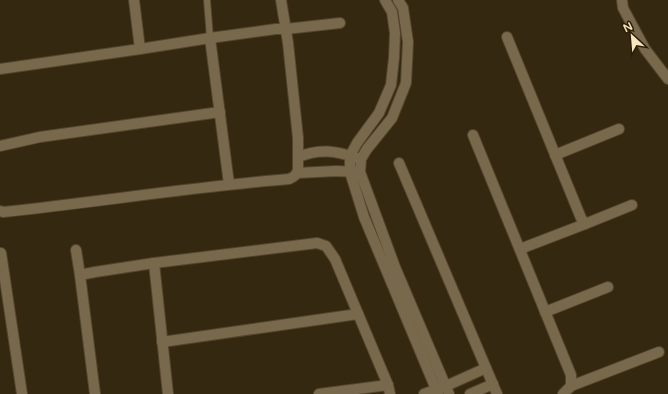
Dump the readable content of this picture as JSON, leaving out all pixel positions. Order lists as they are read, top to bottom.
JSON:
{
  "north": "top left"
}
